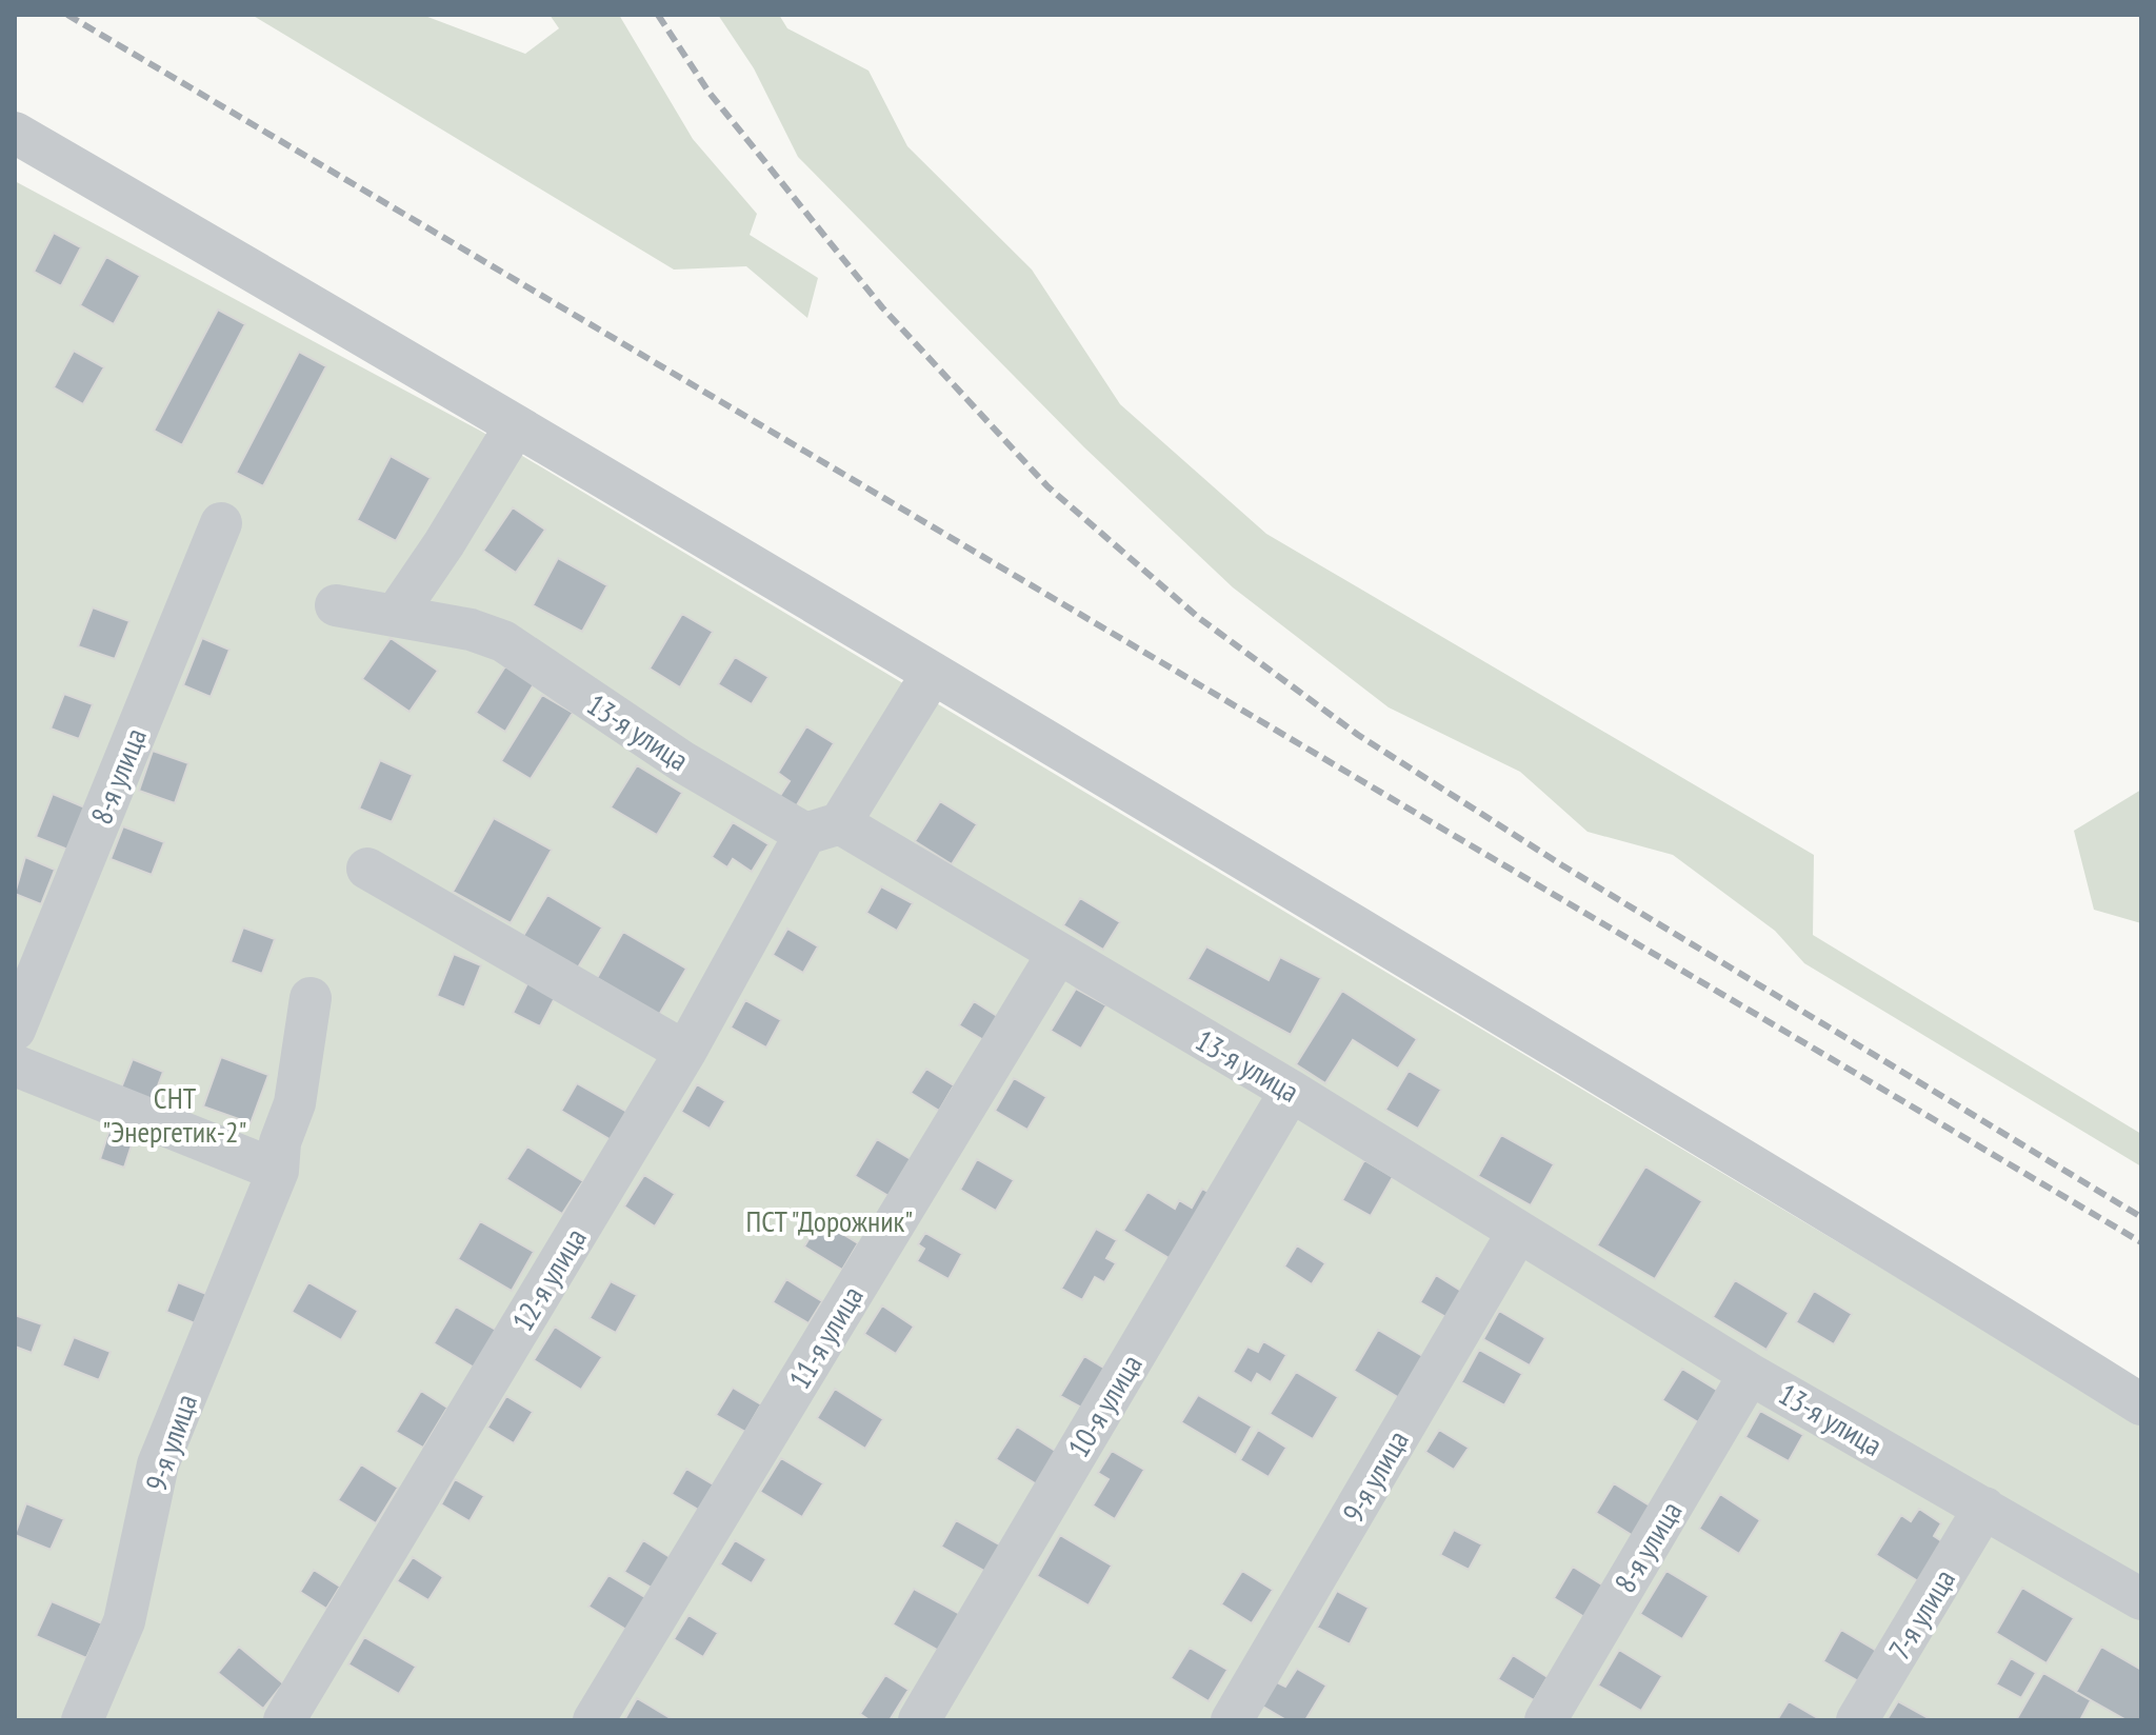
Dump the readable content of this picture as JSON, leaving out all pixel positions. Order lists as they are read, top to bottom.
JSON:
{
  "streets": {
    "street": [
      "13-я улица",
      "8-я улица",
      "12-я улица",
      "11-я улица",
      "10-я улица",
      "9-я улица",
      "7-я улица"
    ]
  },
  "crossings": [
    ["13-я улица", "8-я улица"],
    ["13-я улица", "12-я улица"],
    ["13-я улица", "11-я улица"],
    ["13-я улица", "10-я улица"],
    ["13-я улица", "9-я улица"],
    ["13-я улица", "7-я улица"]
  ],
  "parks": ["СHТ \"Энергетик-2\"", "ПСТ \"Дорожник\""]
}
